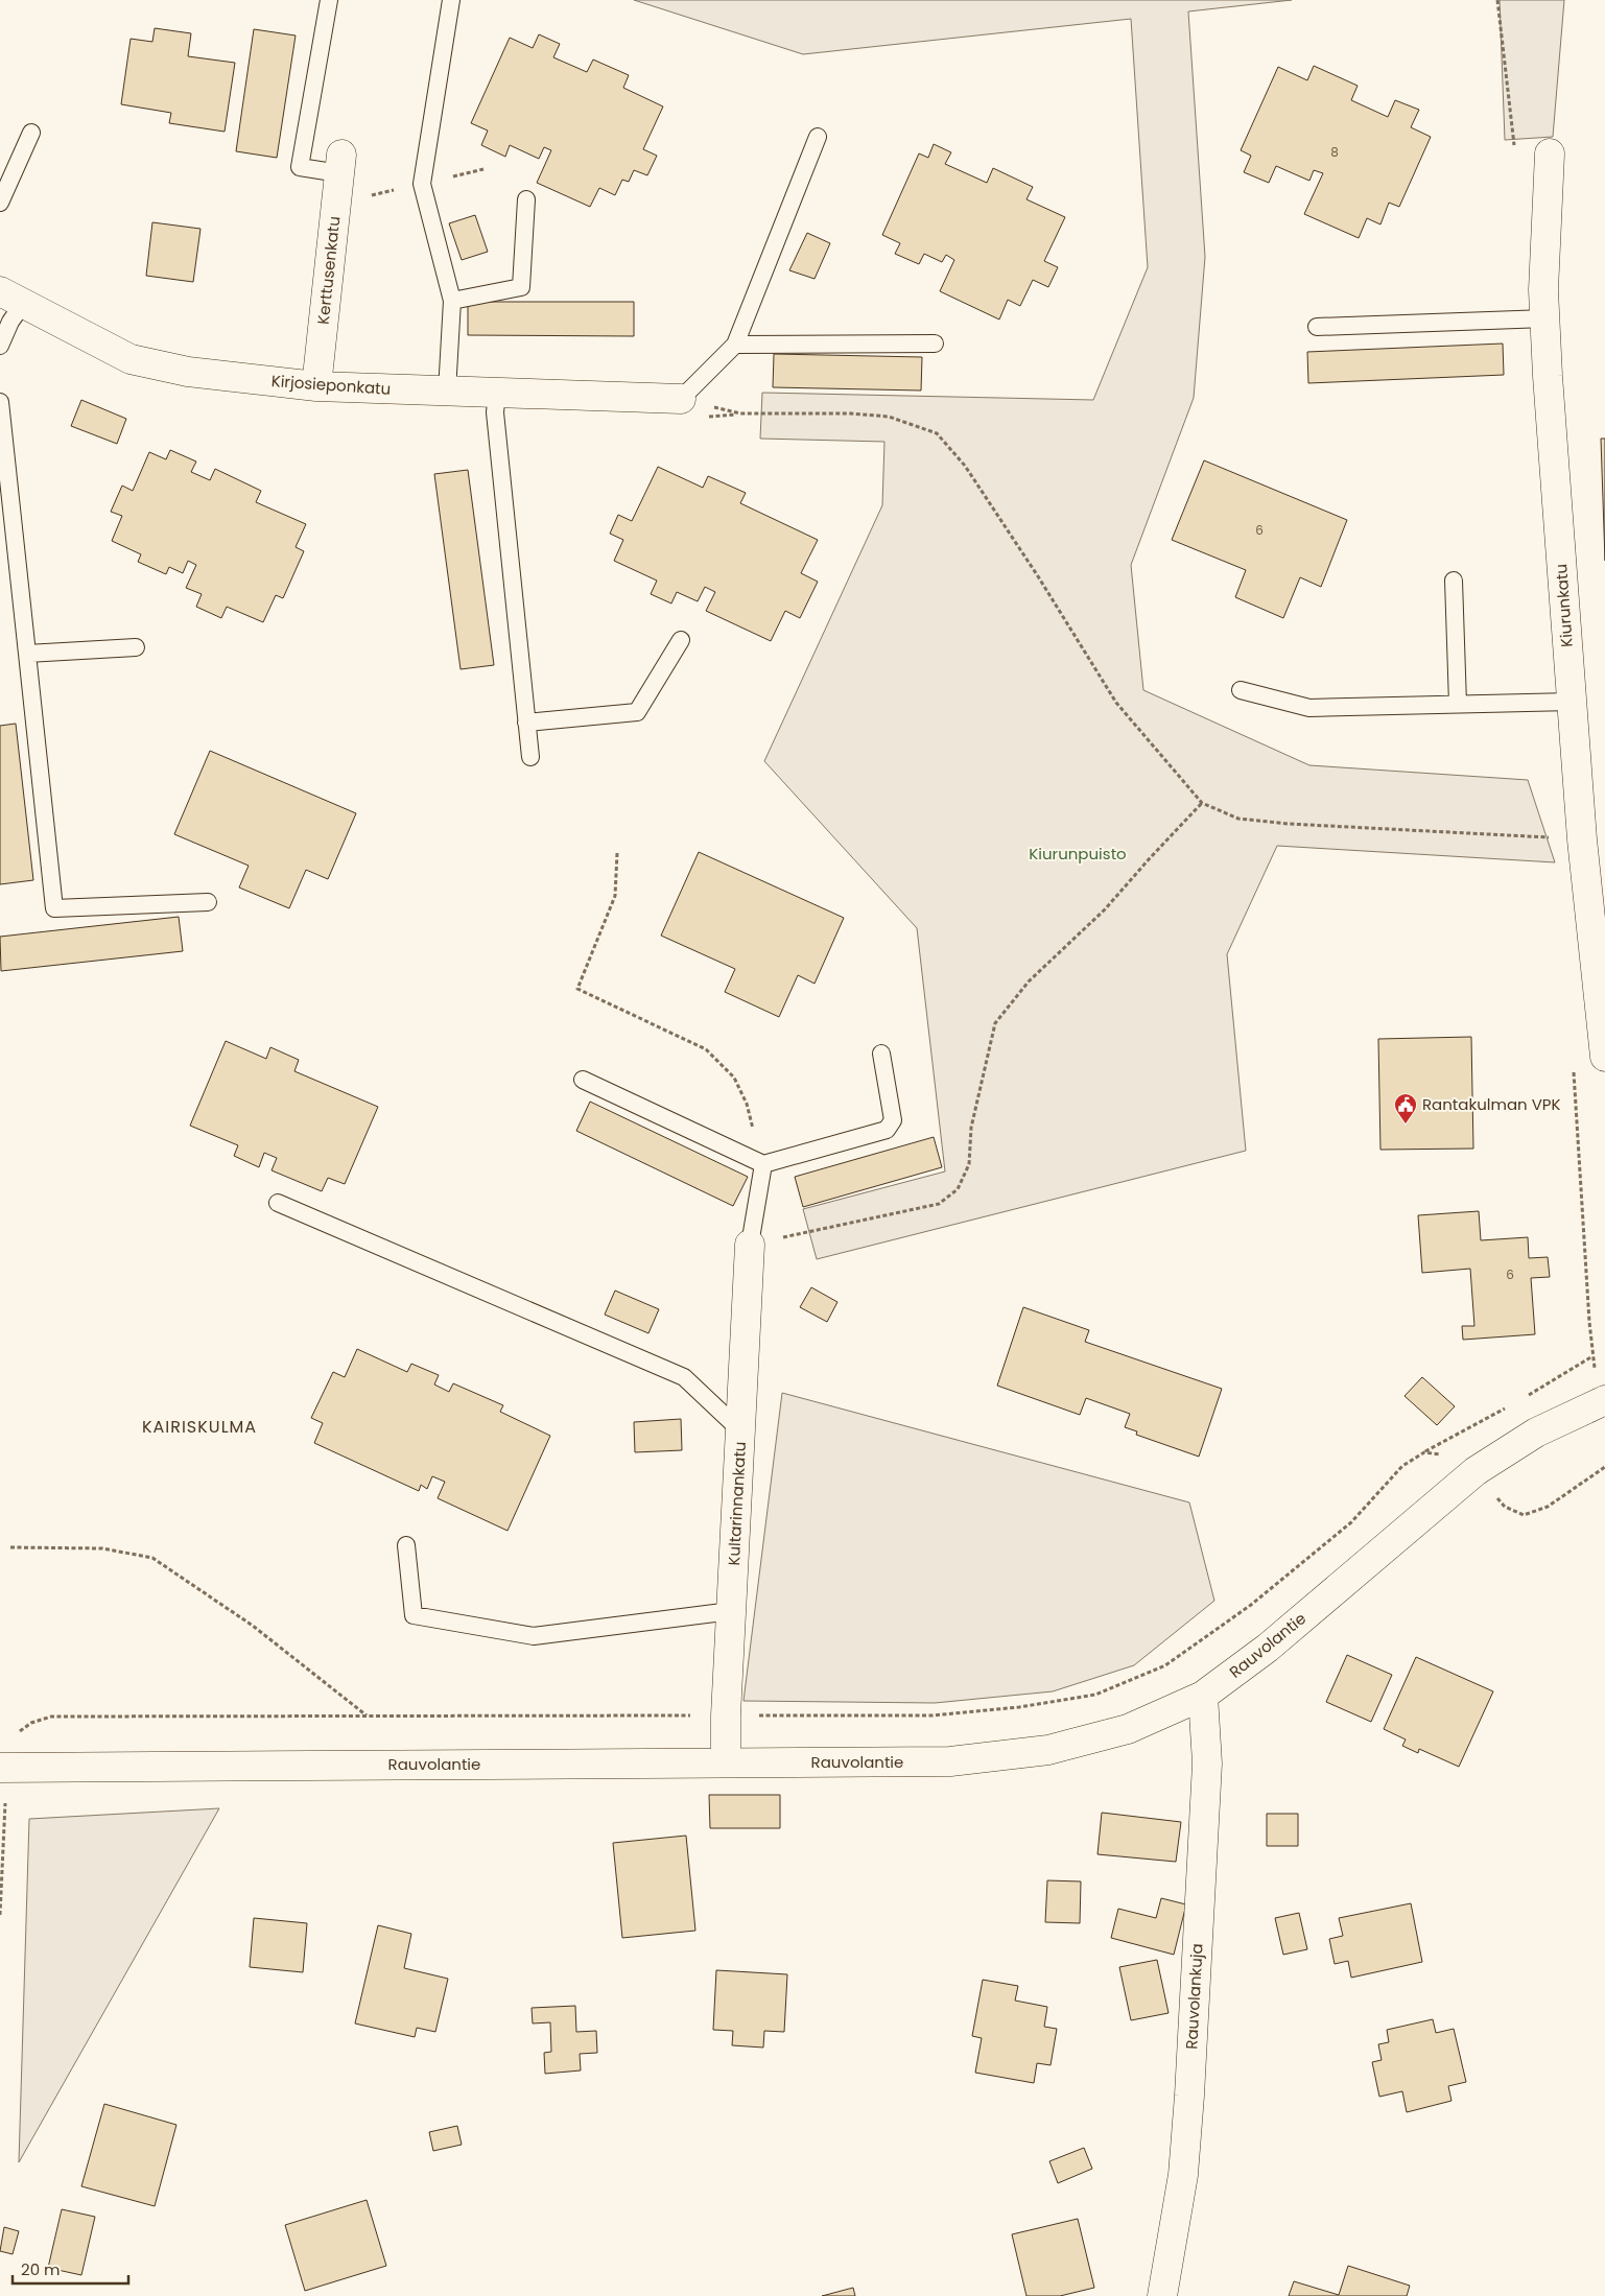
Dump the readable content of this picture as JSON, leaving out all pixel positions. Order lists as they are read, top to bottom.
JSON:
{
  "streets": {
    "street": [
      "Kerttusenkatu",
      "Kirjosieponkatu",
      "Kiurunkatu",
      "Kultarinnankatu",
      "Rauvolantie",
      "Rauvolankuja"
    ]
  },
  "crossings": [
    ["Kerttusenkatu", "Kirjosieponkatu"],
    ["Kultarinnankatu", "Rauvolantie"],
    ["Rauvolantie", "Rauvolankuja"]
  ],
  "districts": ["KAIRISKULMA"],
  "parks": ["Kiurunpuisto"],
  "places": {
    "public building": ["Rantakulman VPK"]
  },
  "house_numbers": ["8", "6", "6"],
  "scale_bar": "20 m"
}
